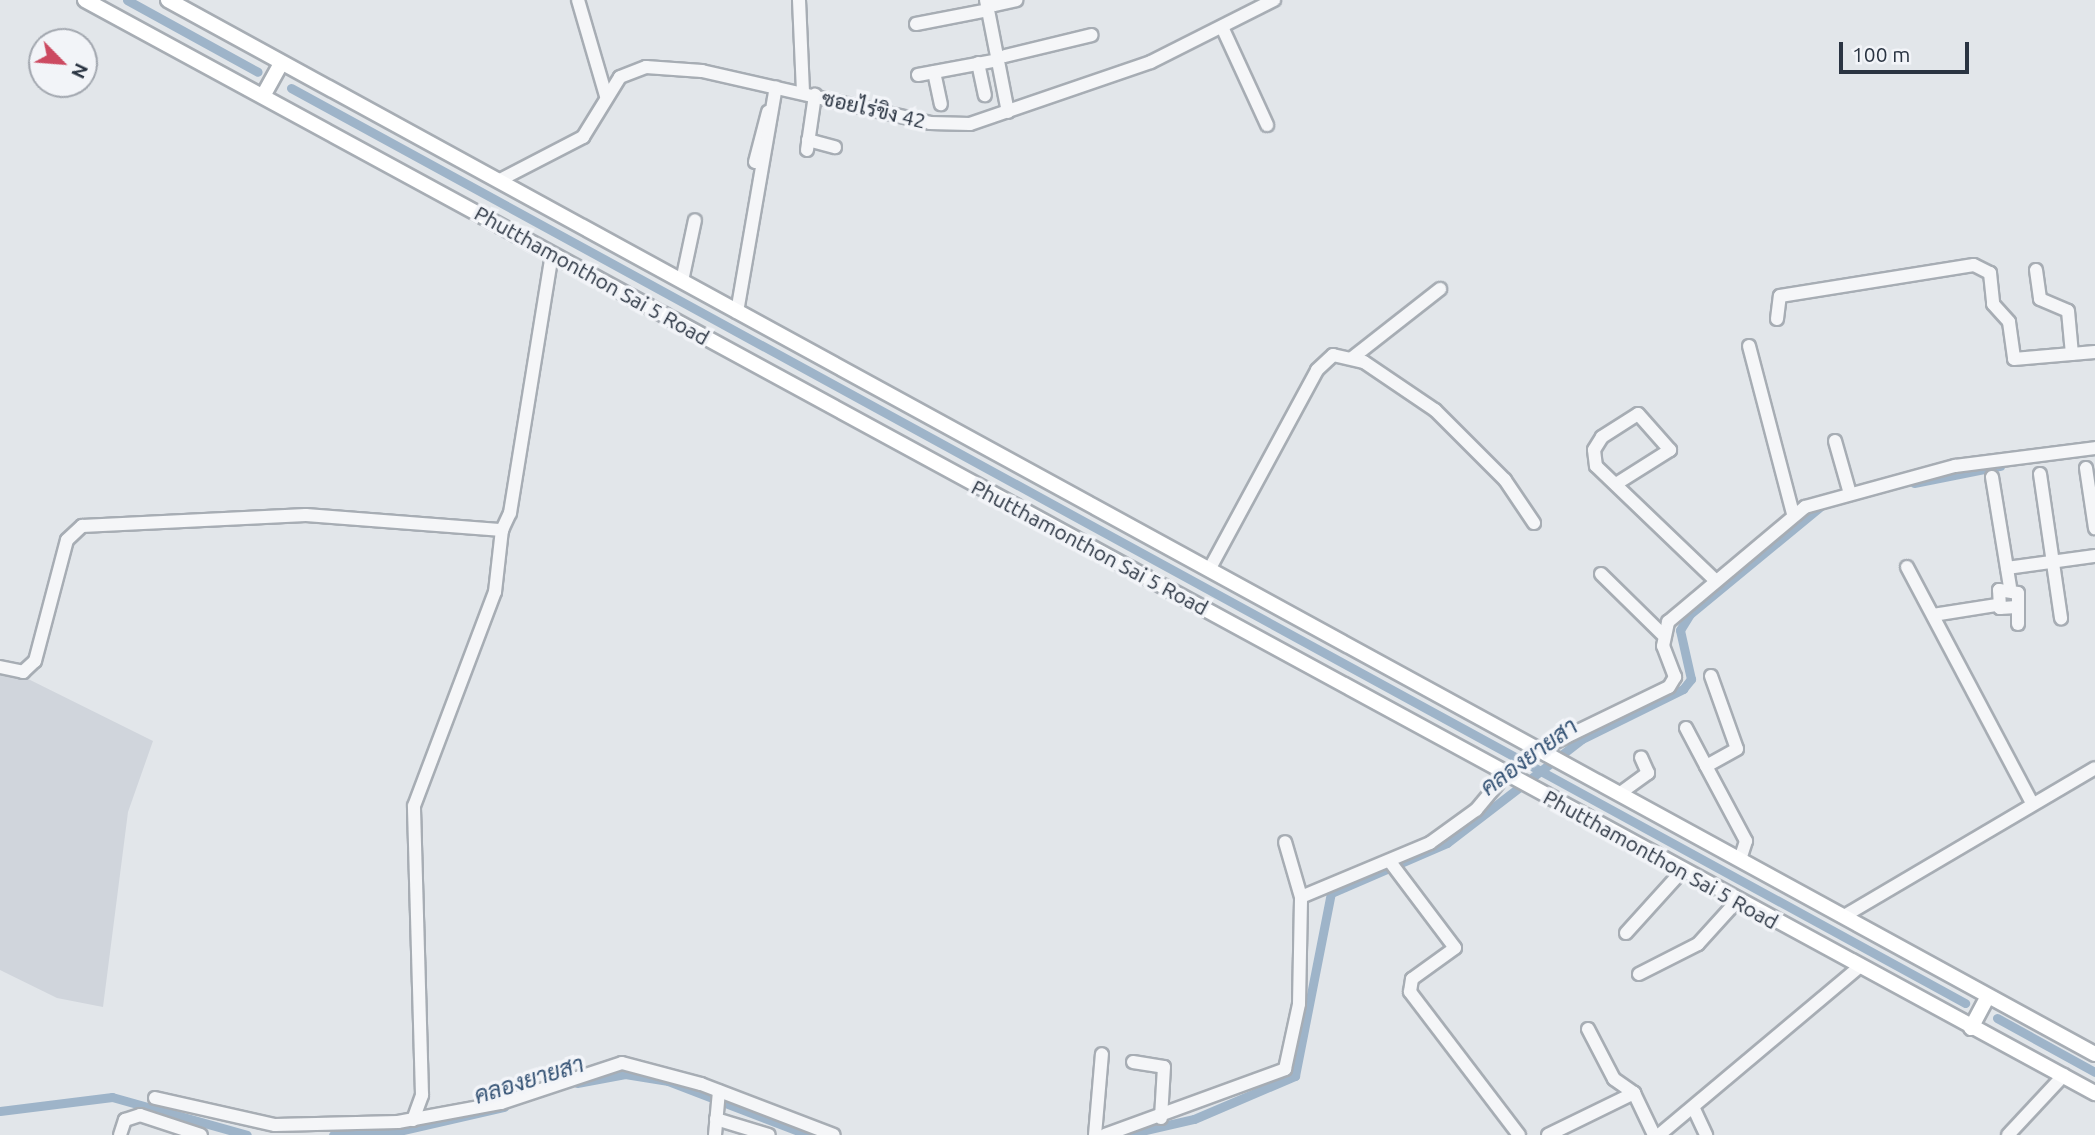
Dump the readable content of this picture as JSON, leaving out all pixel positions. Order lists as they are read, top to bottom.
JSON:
{
  "streets": {
    "main road": ["Phutthamonthon Sai 5 Road"],
    "street": ["ซอยไร่ขิง 42"]
  },
  "crossings": [
    ["ซอยไร่ขิง 42", "Phutthamonthon Sai 5 Road"]
  ],
  "water": ["คลองยายสา"],
  "scale_bar": "100 m",
  "north": "bottom right"
}
